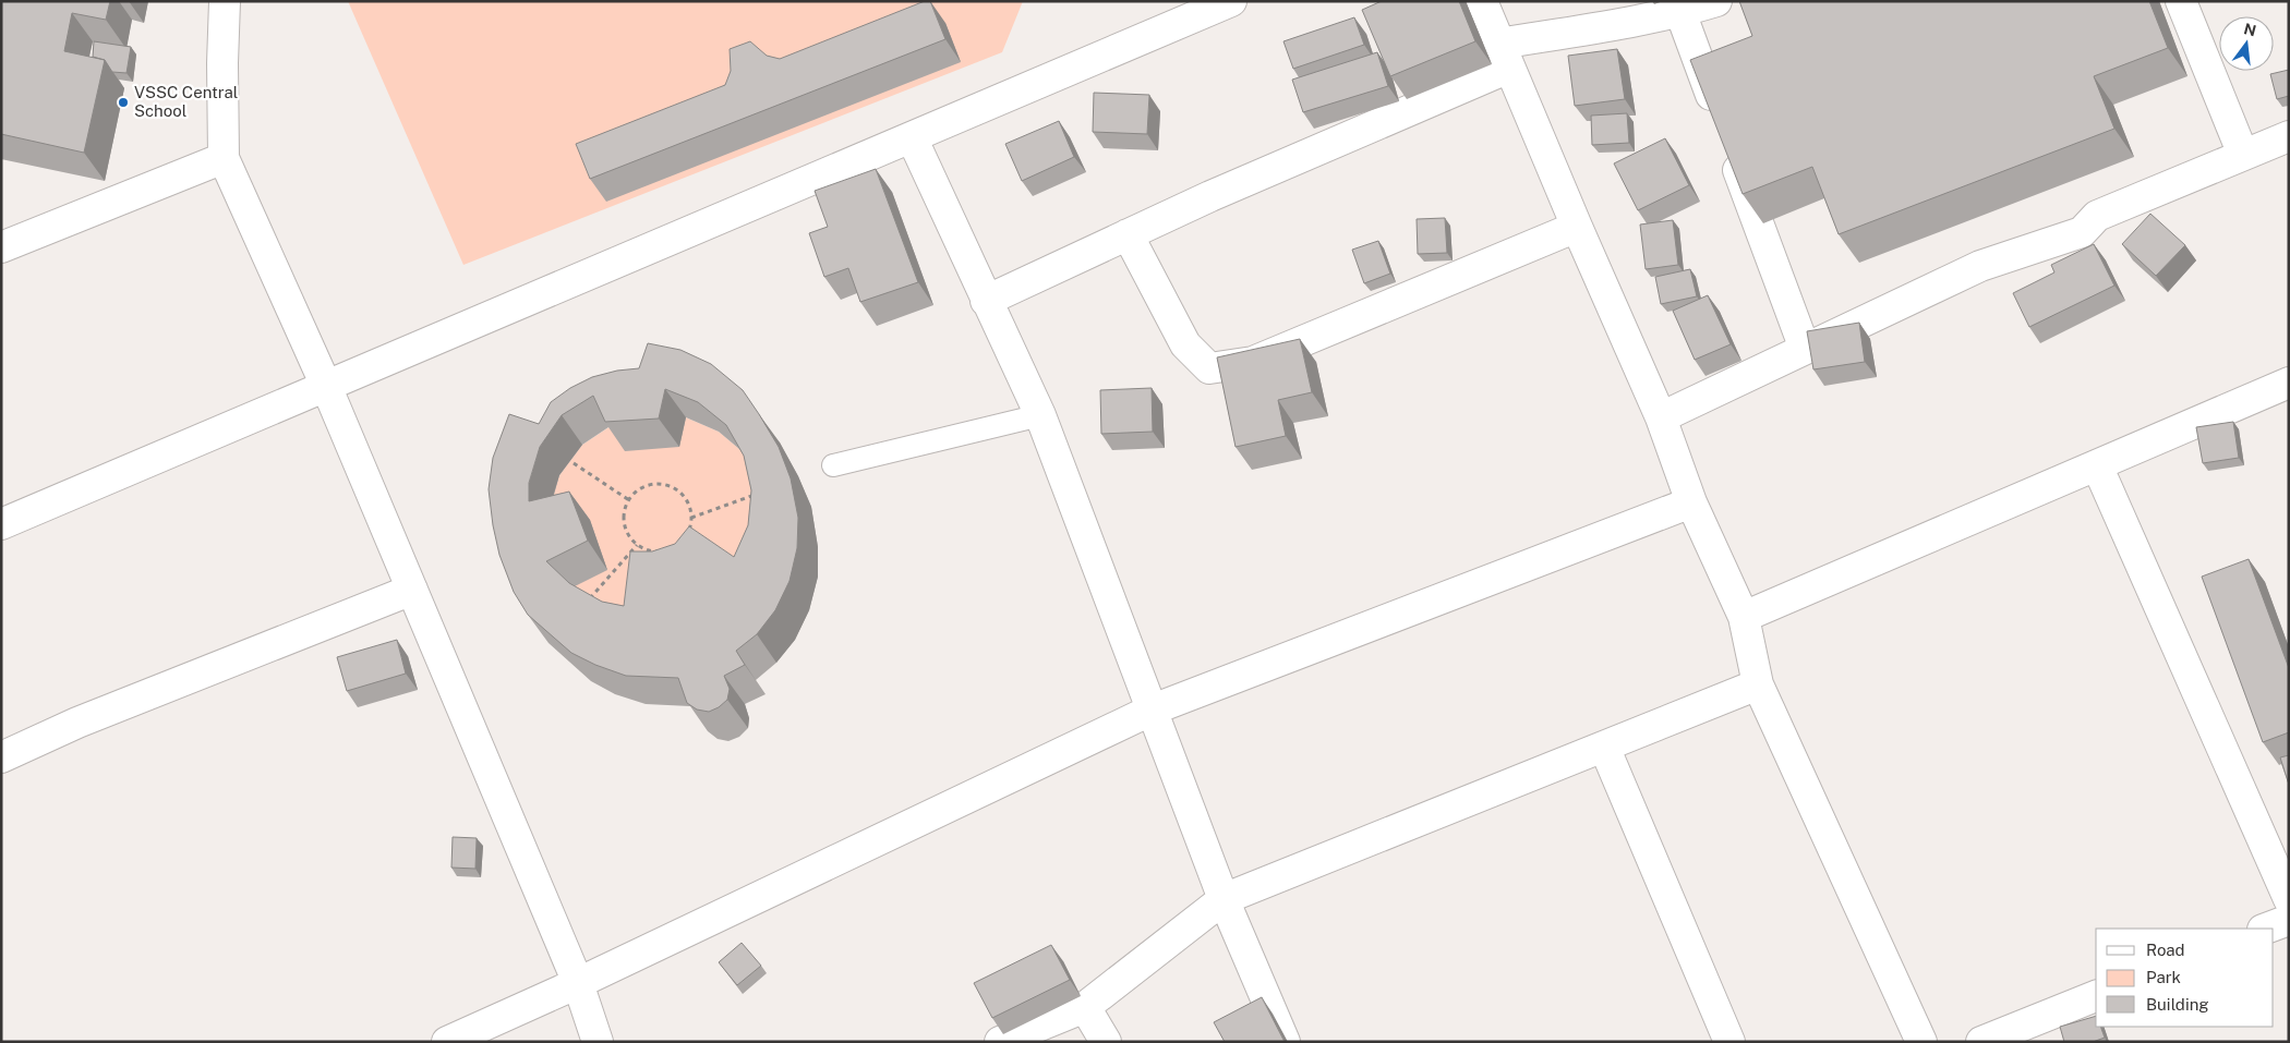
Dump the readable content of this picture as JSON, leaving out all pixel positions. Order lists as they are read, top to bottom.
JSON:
{
  "places": ["VSSC Central School"],
  "legend": ["Road", "Park", "Building"],
  "north": "top"
}
